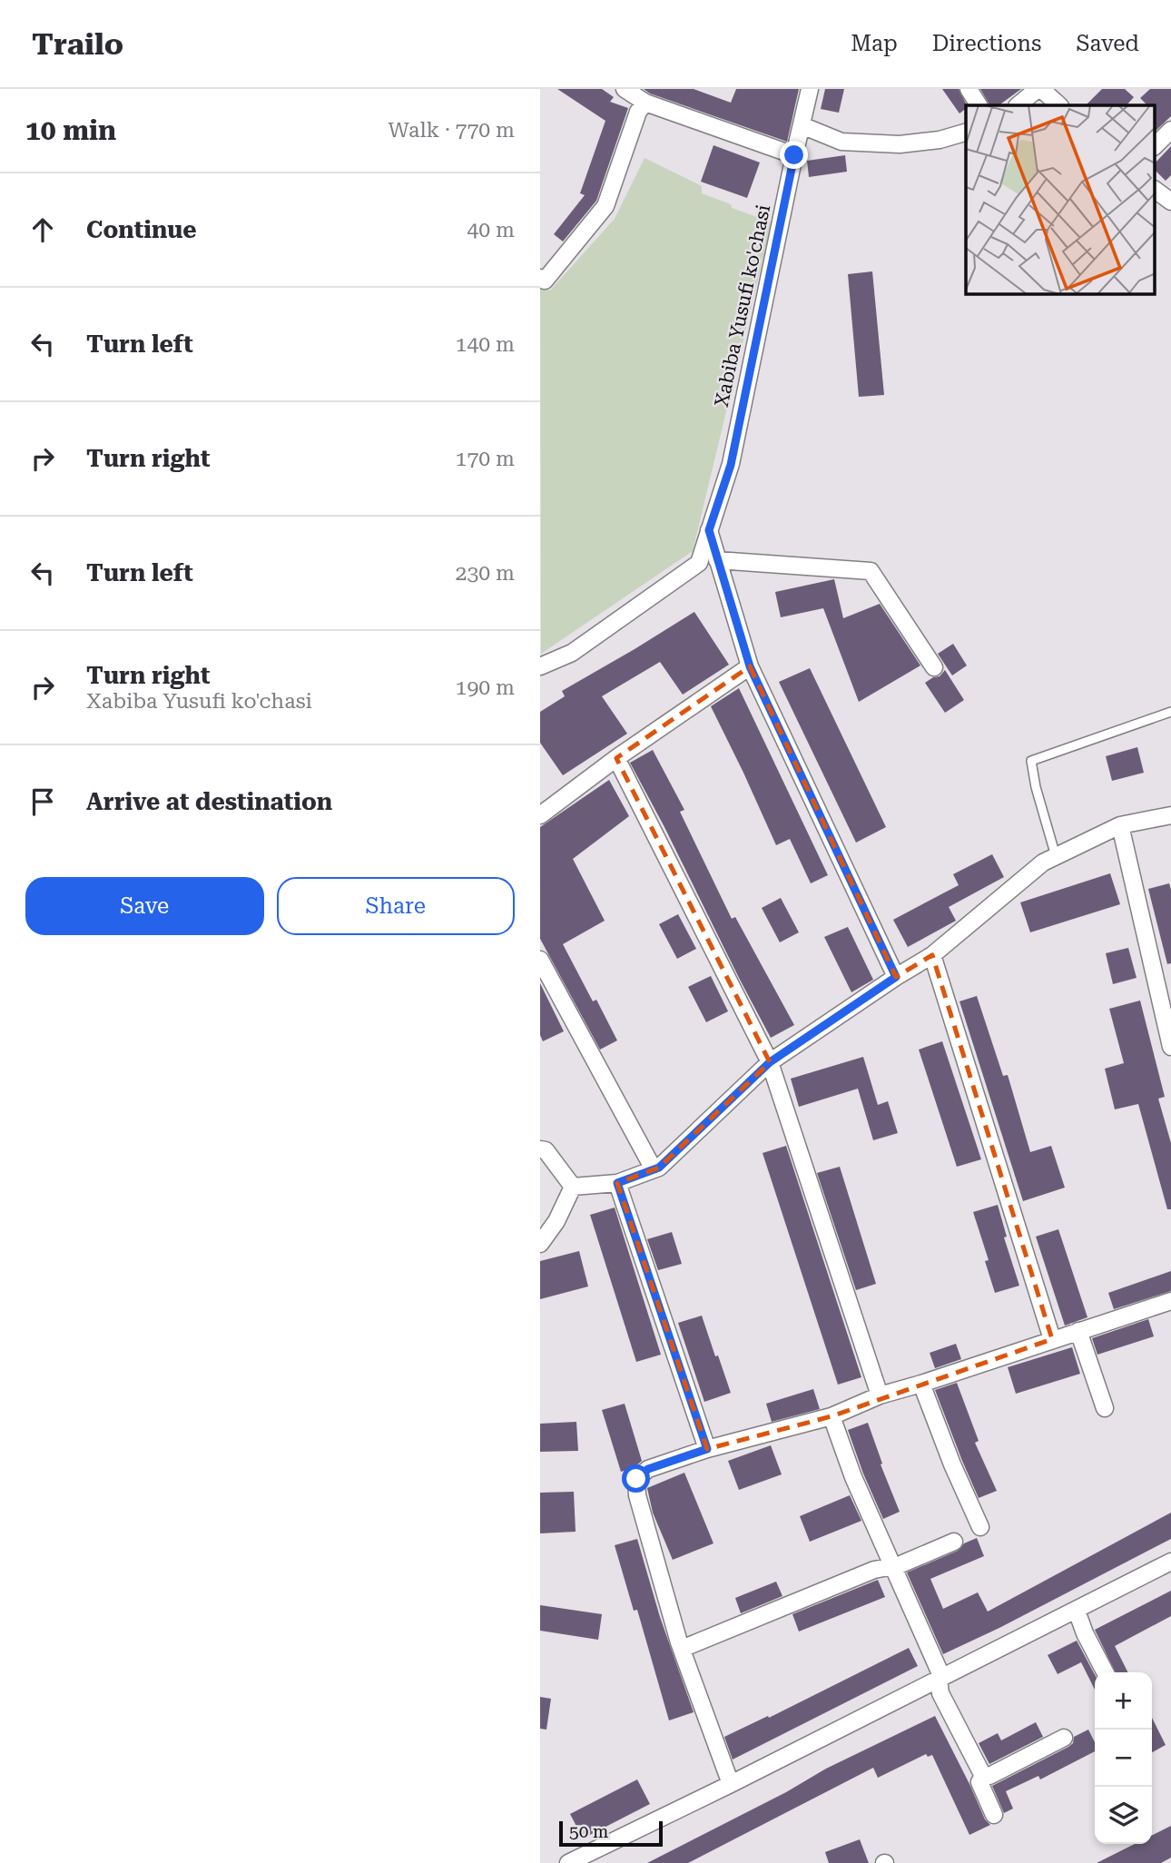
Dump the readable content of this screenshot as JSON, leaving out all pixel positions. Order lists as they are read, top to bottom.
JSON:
{
  "streets": {
    "street": ["Xabiba Yusufi ko'chasi"]
  },
  "scale_bar": "50 m",
  "page": {
    "header": "Trailo",
    "nav": ["Map", "Directions", "Saved"],
    "heading": ["10 min", "Walk · 770 m"],
    "list": [
      ["Continue", "40 m"],
      ["Turn left", "140 m"],
      ["Turn right", "170 m"],
      ["Turn left", "230 m"],
      ["Turn right", "Xabiba Yusufi ko'chasi", "190 m"],
      "Arrive at destination"
    ],
    "buttons": ["Save", "Share"],
    "map_buttons": ["+", "−"],
    "scale": "50 m"
  }
}
